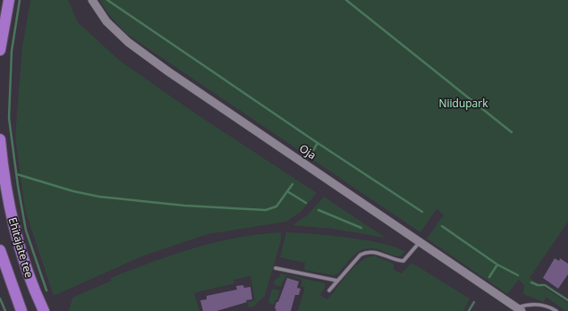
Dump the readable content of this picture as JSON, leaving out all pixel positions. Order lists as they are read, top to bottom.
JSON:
{
  "streets": {
    "highway": ["Ehitajate tee"],
    "street": ["Oja"]
  },
  "parks": ["Niidupark"]
}
